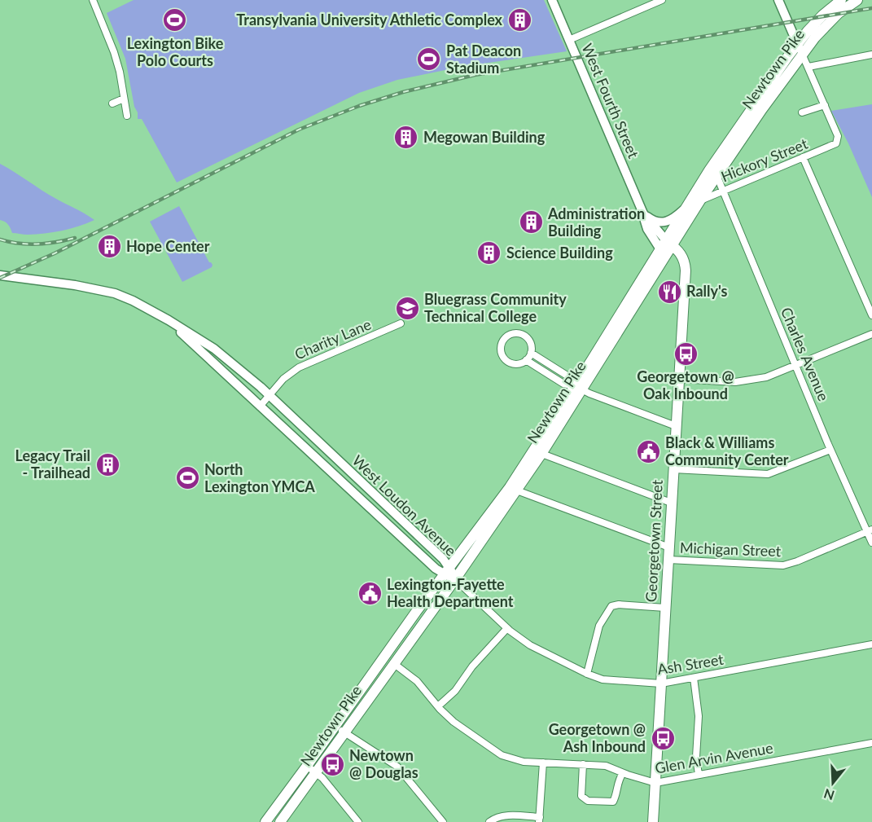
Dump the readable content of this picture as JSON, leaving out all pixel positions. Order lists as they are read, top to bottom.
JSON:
{
  "streets": {
    "main road": [
      "Newtown Pike",
      "West Fourth Street",
      "West Loudon Avenue",
      "Georgetown Street"
    ],
    "street": [
      "Hickory Street",
      "Charity Lane",
      "Charles Avenue",
      "Michigan Street",
      "Ash Street",
      "Glen Arvin Avenue"
    ]
  },
  "crossings": [
    ["Newtown Pike", "West Fourth Street"],
    ["Newtown Pike", "Hickory Street"],
    ["Newtown Pike", "Charles Avenue"],
    ["Newtown Pike", "West Loudon Avenue"],
    ["Newtown Pike", "Georgetown Street"],
    ["Newtown Pike", "Michigan Street"],
    ["Newtown Pike", "Ash Street"],
    ["Newtown Pike", "Glen Arvin Avenue"],
    ["West Fourth Street", "Georgetown Street"],
    ["Hickory Street", "Charles Avenue"],
    ["Charity Lane", "West Loudon Avenue"],
    ["Charles Avenue", "Michigan Street"],
    ["West Loudon Avenue", "Ash Street"],
    ["Georgetown Street", "Michigan Street"],
    ["Georgetown Street", "Ash Street"],
    ["Georgetown Street", "Glen Arvin Avenue"]
  ],
  "places": {
    "sports": ["Lexington Bike Polo Courts", "Pat Deacon Stadium", "North Lexington YMCA"],
    "building": [
      "Transylvania University Athletic Complex",
      "Megowan Building",
      "Administration Building",
      "Hope Center",
      "Science Building",
      "Legacy Trail - Trailhead"
    ],
    "restaurant": ["Rally's"],
    "school or university": ["Bluegrass Community Technical College"],
    "bus stop": ["Georgetown @ Oak Inbound", "Georgetown @ Ash Inbound", "Newtown @ Douglas"],
    "public building": ["Black & Williams Community Center", "Lexington-Fayette Health Department"]
  },
  "north": "bottom"
}
